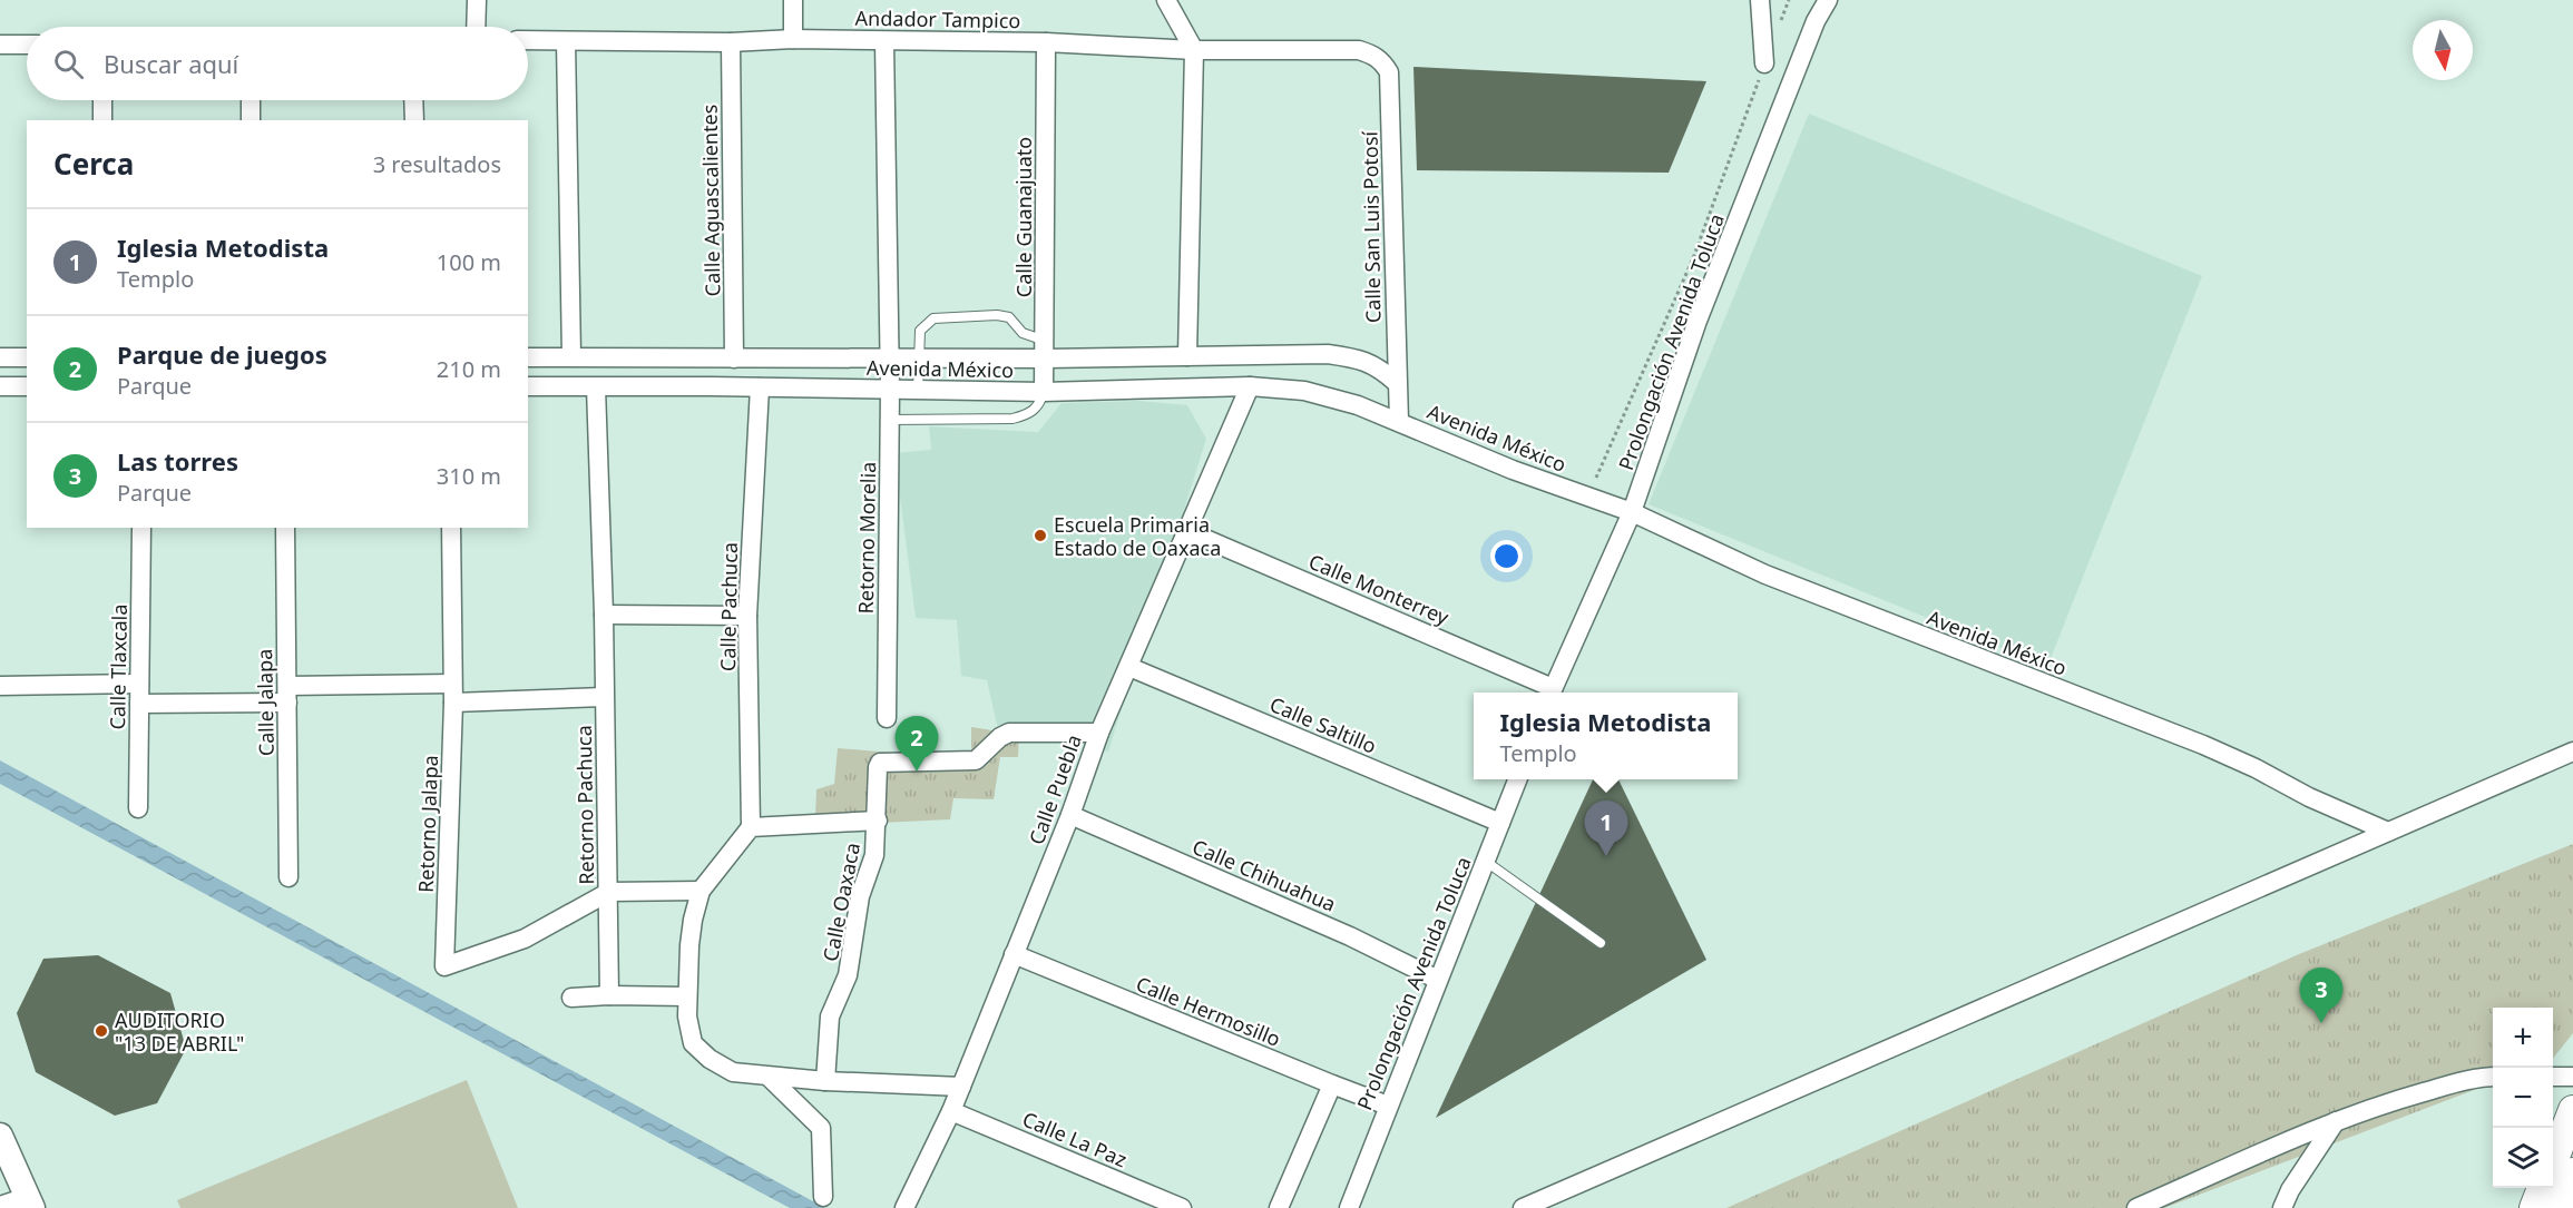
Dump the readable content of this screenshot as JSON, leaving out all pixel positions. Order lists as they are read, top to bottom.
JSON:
{
  "streets": {
    "street": [
      "Andador Tampico",
      "Calle Aguascalientes",
      "Calle Guanajuato",
      "Calle San Luis Potosí",
      "Prolongación Avenida Toluca",
      "Avenida México",
      "Retorno Morelia",
      "Calle Monterrey",
      "Calle Pachuca",
      "Calle Tlaxcala",
      "Calle Jalapa",
      "Calle Saltillo",
      "Calle Puebla",
      "Retorno Pachuca",
      "Retorno Jalapa",
      "Calle Chihuahua",
      "Calle Oaxaca",
      "Calle Hermosillo",
      "Calle La Paz"
    ]
  },
  "crossings": [
    ["Andador Tampico", "Calle Aguascalientes"],
    ["Andador Tampico", "Calle Guanajuato"],
    ["Andador Tampico", "Calle San Luis Potosí"],
    ["Calle Aguascalientes", "Avenida México"],
    ["Calle Guanajuato", "Avenida México"],
    ["Calle San Luis Potosí", "Avenida México"],
    ["Prolongación Avenida Toluca", "Avenida México"],
    ["Prolongación Avenida Toluca", "Calle Monterrey"],
    ["Prolongación Avenida Toluca", "Calle Saltillo"],
    ["Prolongación Avenida Toluca", "Calle Chihuahua"],
    ["Prolongación Avenida Toluca", "Calle Hermosillo"],
    ["Avenida México", "Retorno Morelia"],
    ["Avenida México", "Calle Pachuca"],
    ["Avenida México", "Calle Puebla"],
    ["Avenida México", "Retorno Pachuca"],
    ["Calle Monterrey", "Calle Puebla"],
    ["Calle Saltillo", "Calle Puebla"],
    ["Calle Puebla", "Calle Chihuahua"],
    ["Calle Puebla", "Calle Oaxaca"],
    ["Calle Puebla", "Calle Hermosillo"],
    ["Calle Puebla", "Calle La Paz"],
    ["Retorno Pachuca", "Retorno Jalapa"]
  ],
  "places": ["Escuela Primaria Estado de Oaxaca", "AUDITORIO \"13 DE ABRIL\""],
  "north": "bottom",
  "page": {
    "search": "Buscar aquí",
    "heading": ["Cerca", "3 resultados"],
    "list": [
      {
        "mark": "1",
        "name": "Iglesia Metodista",
        "note": "Templo",
        "value": "100 m"
      },
      {
        "mark": "2",
        "name": "Parque de juegos",
        "note": "Parque",
        "value": "210 m"
      },
      {
        "mark": "3",
        "name": "Las torres",
        "note": "Parque",
        "value": "310 m"
      }
    ],
    "popup": ["Iglesia Metodista", "Templo"],
    "pins": ["2", "1", "3"],
    "map_buttons": ["+", "−"]
  }
}
